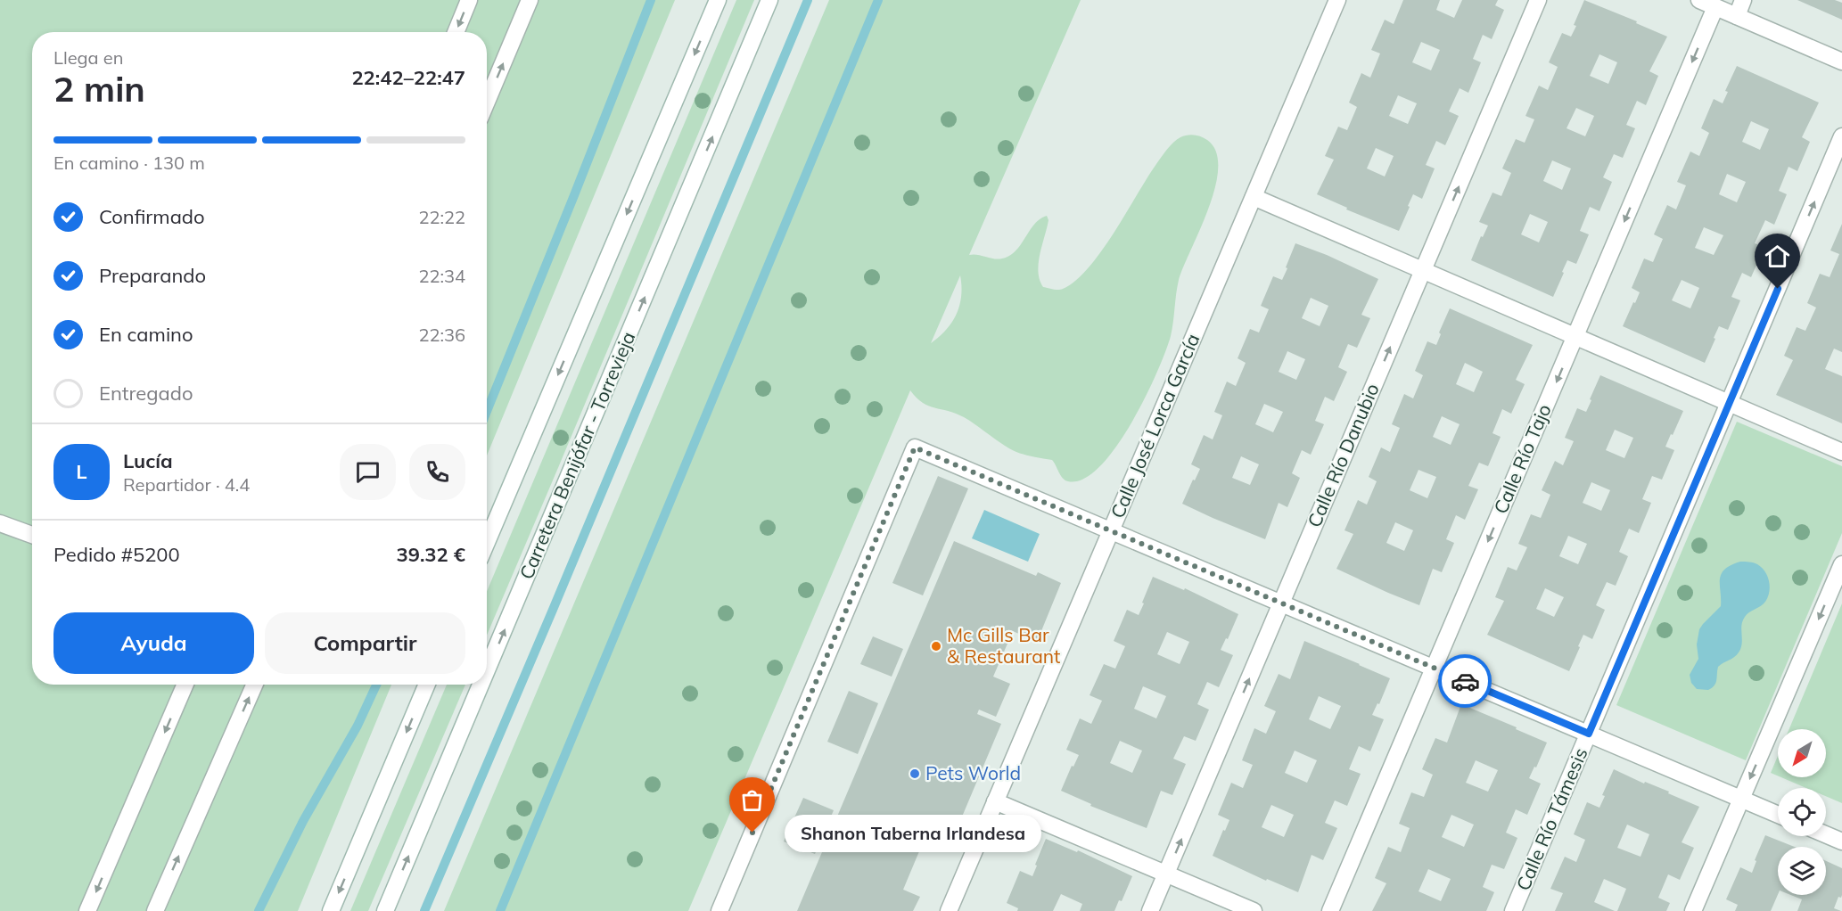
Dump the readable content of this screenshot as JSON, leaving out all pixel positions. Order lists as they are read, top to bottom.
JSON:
{
  "streets": {
    "street": [
      "Calle José Lorca García",
      "Carretera Benijófar - Torrevieja",
      "Calle Río Danubio",
      "Calle Río Tajo",
      "Calle Río Támesis"
    ]
  },
  "one_way": ["Calle Río Danubio", "Calle Río Tajo"],
  "places": ["Mc Gills Bar & Restaurant", "Pets World", "Shanon Taberna Irlandesa"],
  "north": "bottom left",
  "page": {
    "heading": ["2 min", "Llega en", "22:42–22:47"],
    "panel": [
      "Lucía",
      "Repartidor · 4.4",
      "Pedido #5200",
      "39.32 €"
    ],
    "bar": "En camino · 130 m",
    "list": [
      ["Confirmado", "22:22"],
      ["Preparando", "22:34"],
      ["En camino", "22:36"],
      "Entregado"
    ],
    "round": "L",
    "buttons": ["Ayuda", "Compartir"],
    "bubble": "Shanon Taberna Irlandesa"
  }
}
